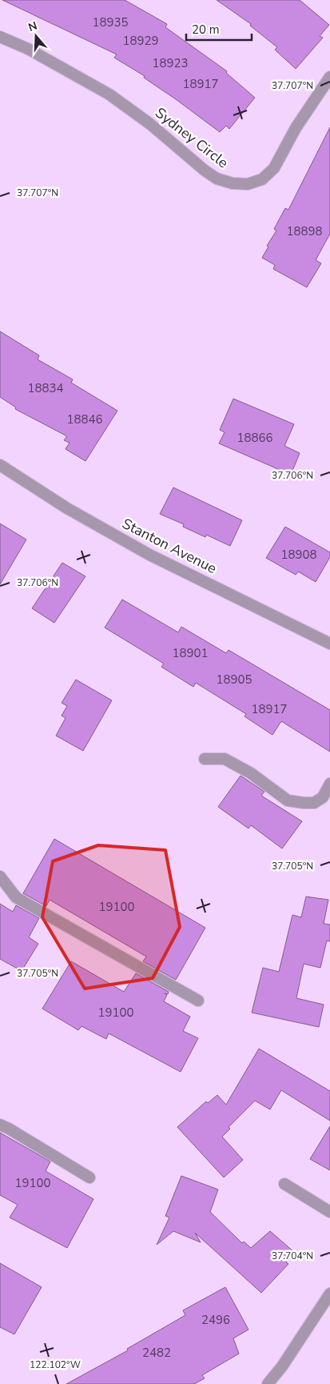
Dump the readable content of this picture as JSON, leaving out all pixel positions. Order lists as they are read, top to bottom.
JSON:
{
  "streets": {
    "street": ["Sydney Circle", "Stanton Avenue"]
  },
  "house_numbers": [
    "18935",
    "18929",
    "18923",
    "18917",
    "18898",
    "18834",
    "18846",
    "18866",
    "18908",
    "18901",
    "18905",
    "18917",
    "19100",
    "19100",
    "19100",
    "2496",
    "2482"
  ],
  "scale_bar": "20 m",
  "north": "top",
  "coordinates": [
    "37.707°N",
    "37.706°N",
    "37.705°N",
    "37.704°N",
    "122.102°W"
  ]
}
